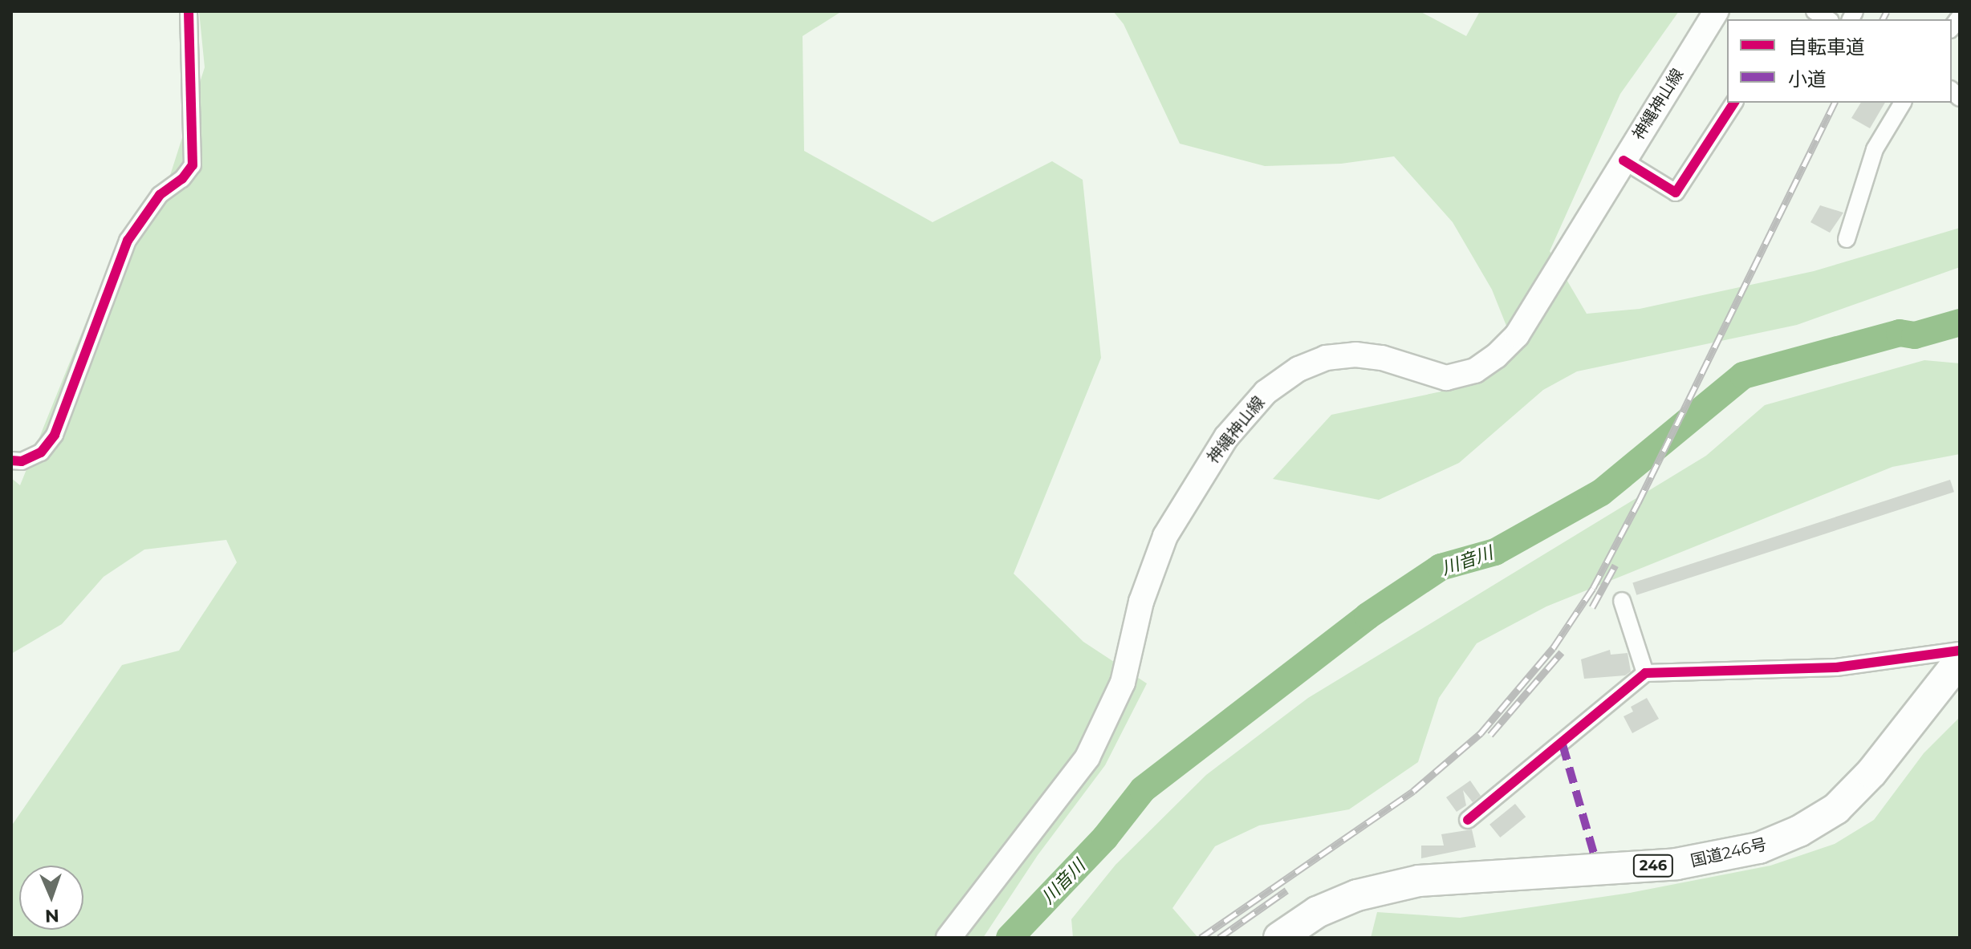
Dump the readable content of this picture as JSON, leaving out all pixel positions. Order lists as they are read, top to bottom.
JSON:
{
  "streets": {
    "highway": ["国道246号", "246"],
    "main road": ["神縄神山線"]
  },
  "water": ["川音川"],
  "legend": ["自転車道", "小道"],
  "north": "bottom"
}
